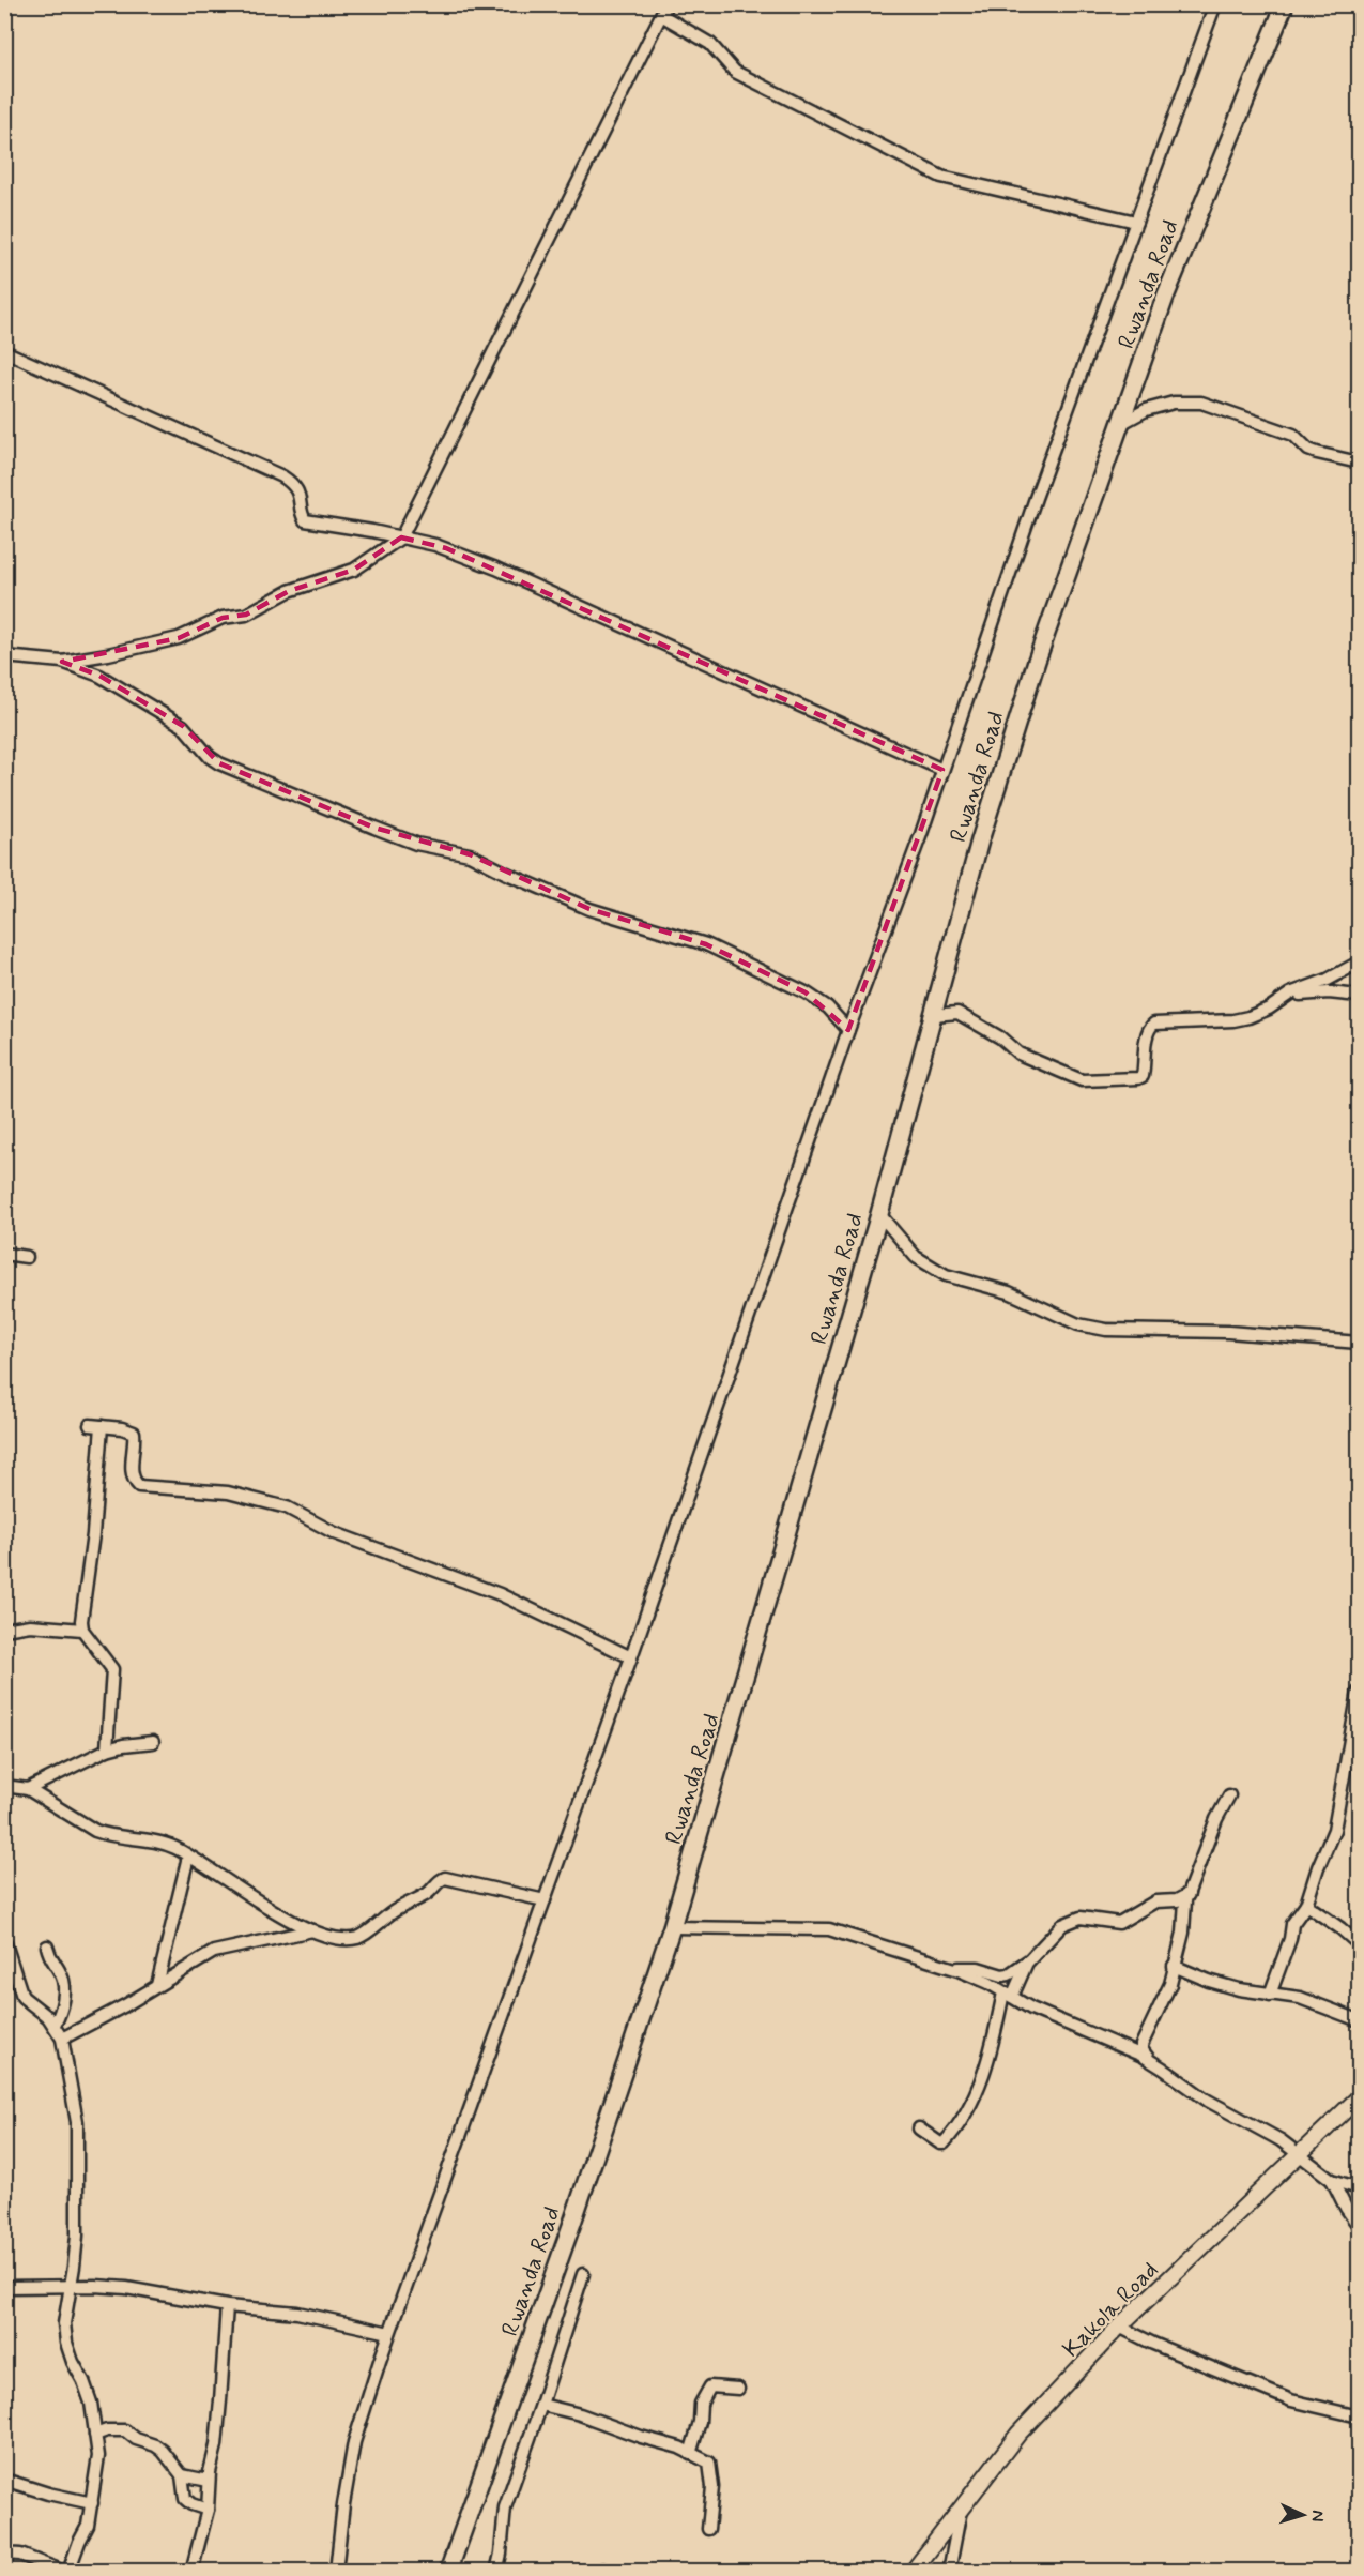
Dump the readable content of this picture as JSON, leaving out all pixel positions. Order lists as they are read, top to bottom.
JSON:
{
  "streets": {
    "highway": ["Rwanda Road"],
    "main road": ["Kakola Road"]
  },
  "north": "right"
}
